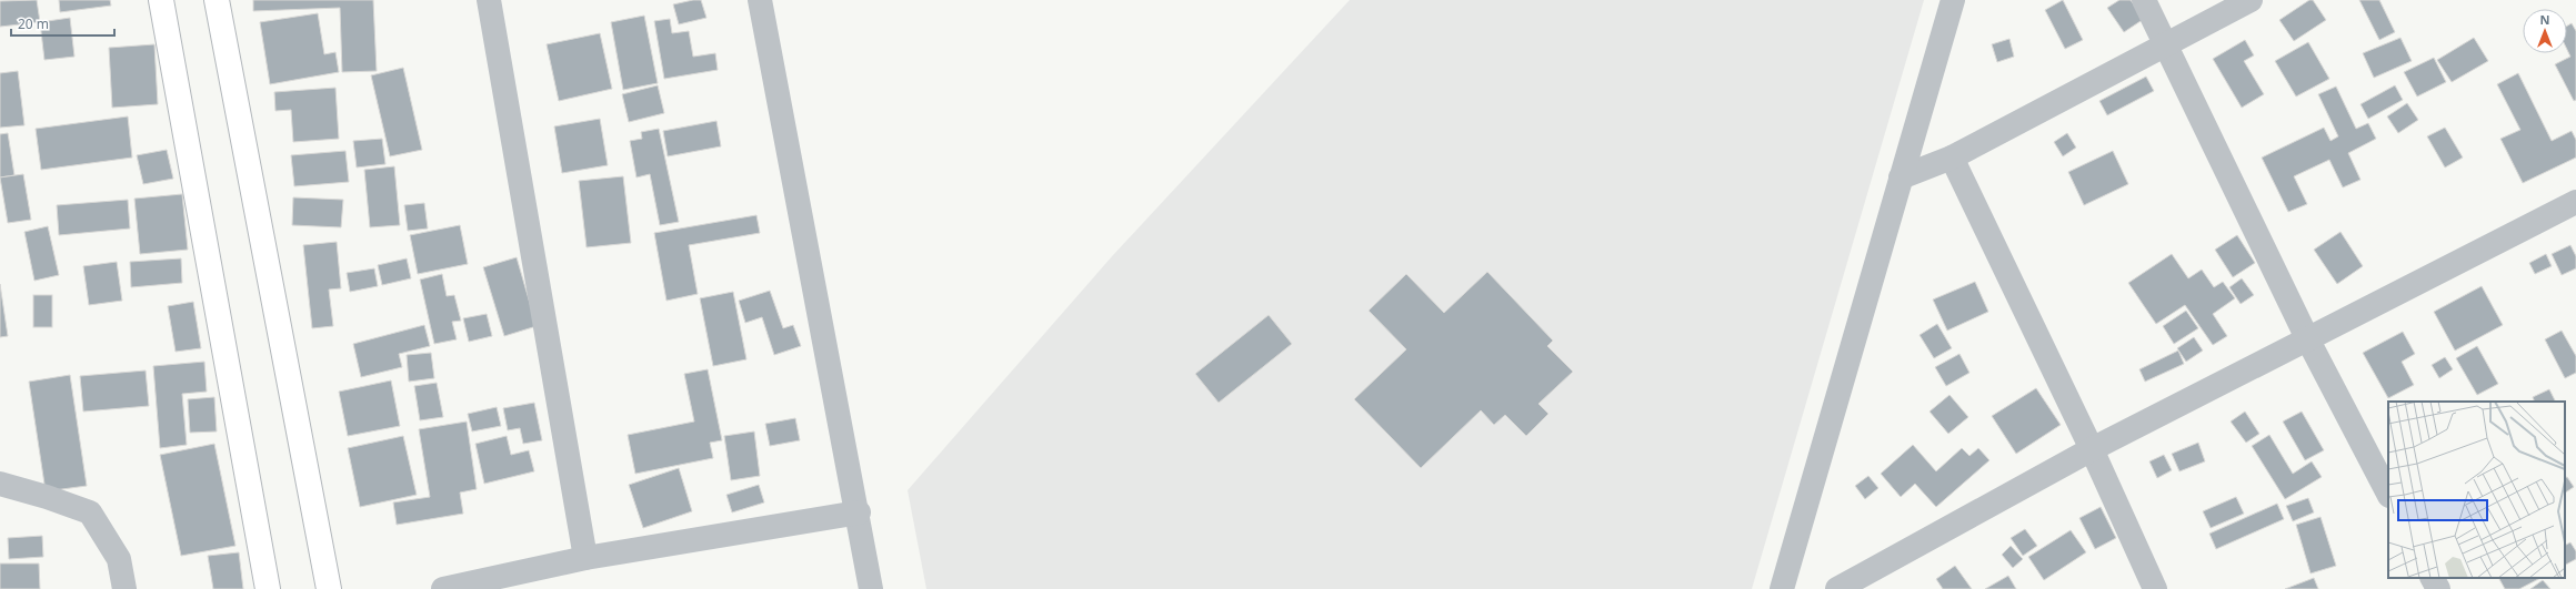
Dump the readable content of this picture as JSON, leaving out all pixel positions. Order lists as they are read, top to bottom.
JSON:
{
  "scale_bar": "20 m",
  "north": "top"
}
